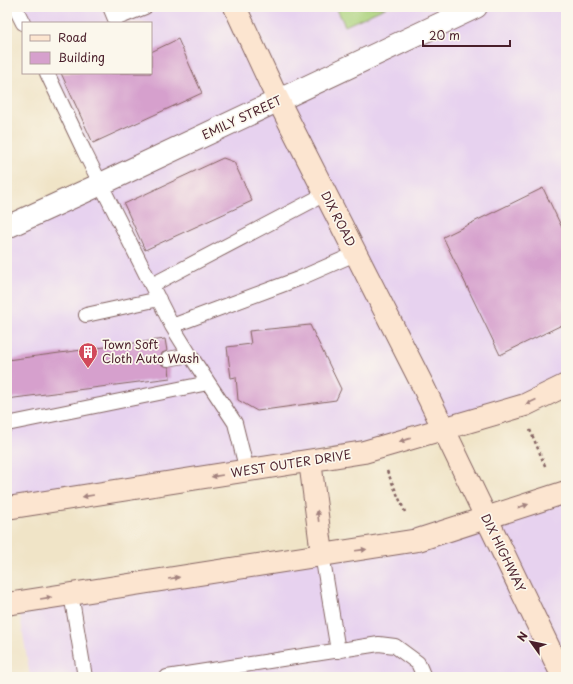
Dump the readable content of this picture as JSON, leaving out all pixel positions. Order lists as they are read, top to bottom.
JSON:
{
  "streets": {
    "main road": ["DIX ROAD", "WEST OUTER DRIVE", "DIX HIGHWAY"],
    "street": ["EMILY STREET"]
  },
  "crossings": [
    ["EMILY STREET", "DIX ROAD"],
    ["DIX ROAD", "WEST OUTER DRIVE"],
    ["DIX ROAD", "DIX HIGHWAY"],
    ["WEST OUTER DRIVE", "DIX HIGHWAY"]
  ],
  "places": {
    "building": ["Town Soft Cloth Auto Wash"]
  },
  "legend": ["Road", "Building"],
  "scale_bar": "20 m",
  "north": "top left"
}
